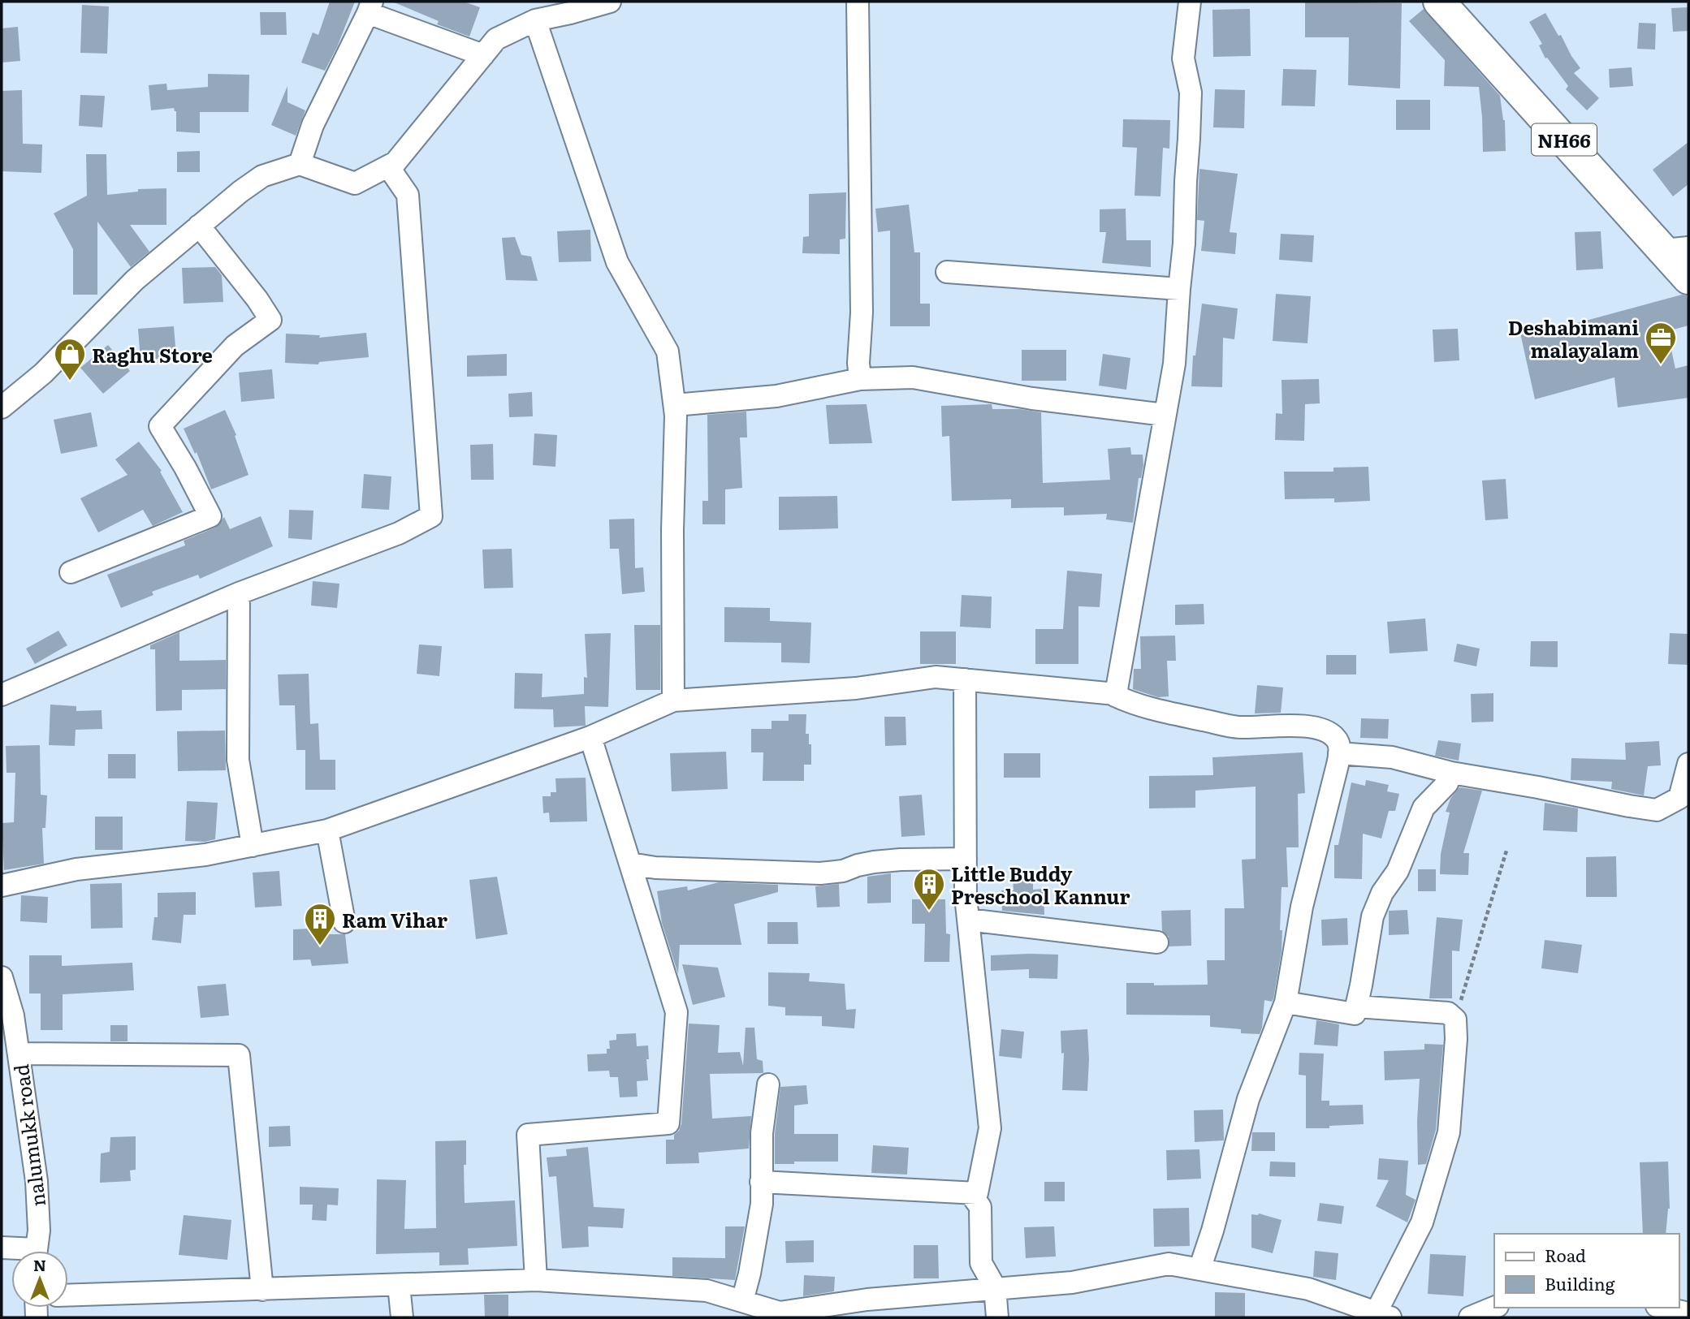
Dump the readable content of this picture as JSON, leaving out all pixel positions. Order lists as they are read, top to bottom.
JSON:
{
  "streets": {
    "highway": ["NH66"],
    "street": ["nalumukk road"]
  },
  "places": {
    "office": ["Deshabimani malayalam"],
    "shop": ["Raghu Store"],
    "building": ["Little Buddy Preschool Kannur", "Ram Vihar"]
  },
  "legend": ["Road", "Building"],
  "north": "top"
}
